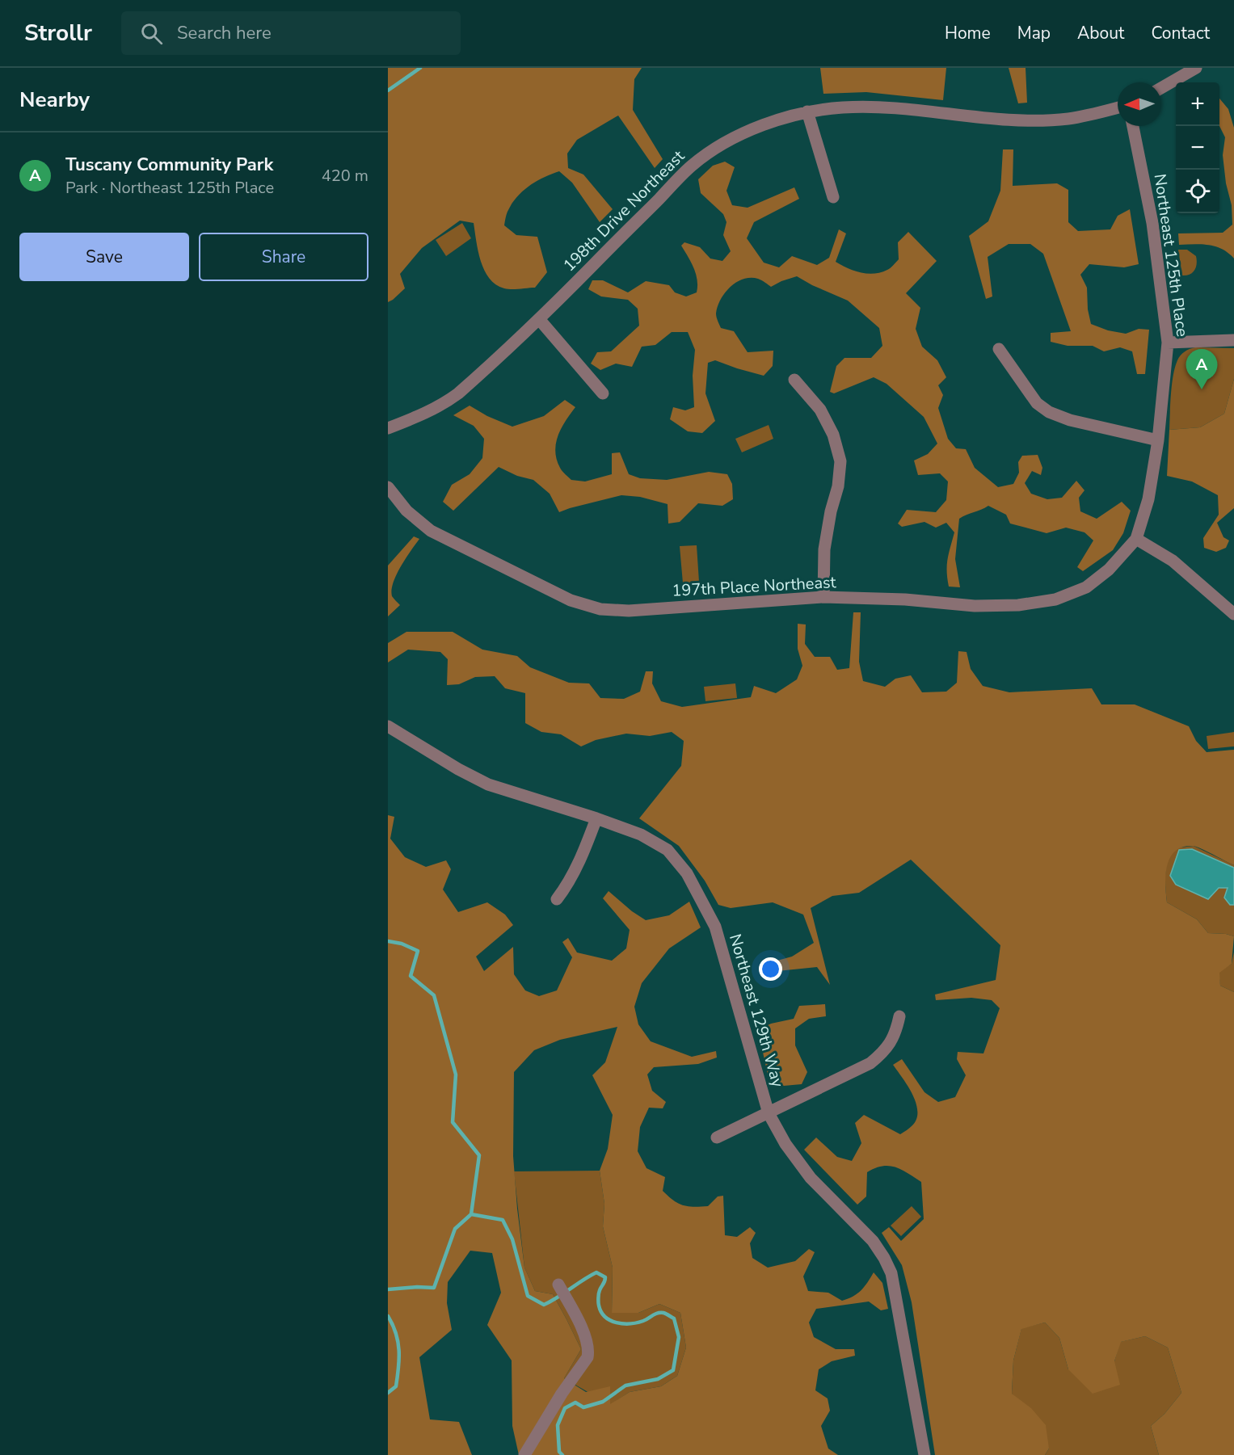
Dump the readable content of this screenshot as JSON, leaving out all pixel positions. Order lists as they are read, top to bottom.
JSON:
{
  "streets": {
    "street": [
      "198th Drive Northeast",
      "Northeast 125th Place",
      "197th Place Northeast",
      "Northeast 129th Way"
    ]
  },
  "crossings": [
    ["Northeast 125th Place", "197th Place Northeast"]
  ],
  "north": "left",
  "page": {
    "header": "Strollr",
    "search": "Search here",
    "nav": [
      "Home",
      "Map",
      "About",
      "Contact"
    ],
    "heading": "Nearby",
    "map_buttons": ["+", "−"],
    "list": [
      {
        "mark": "A",
        "name": "Tuscany Community Park",
        "note": "Park · Northeast 125th Place",
        "value": "420 m"
      }
    ],
    "buttons": ["Save", "Share"],
    "pins": "A"
  }
}
